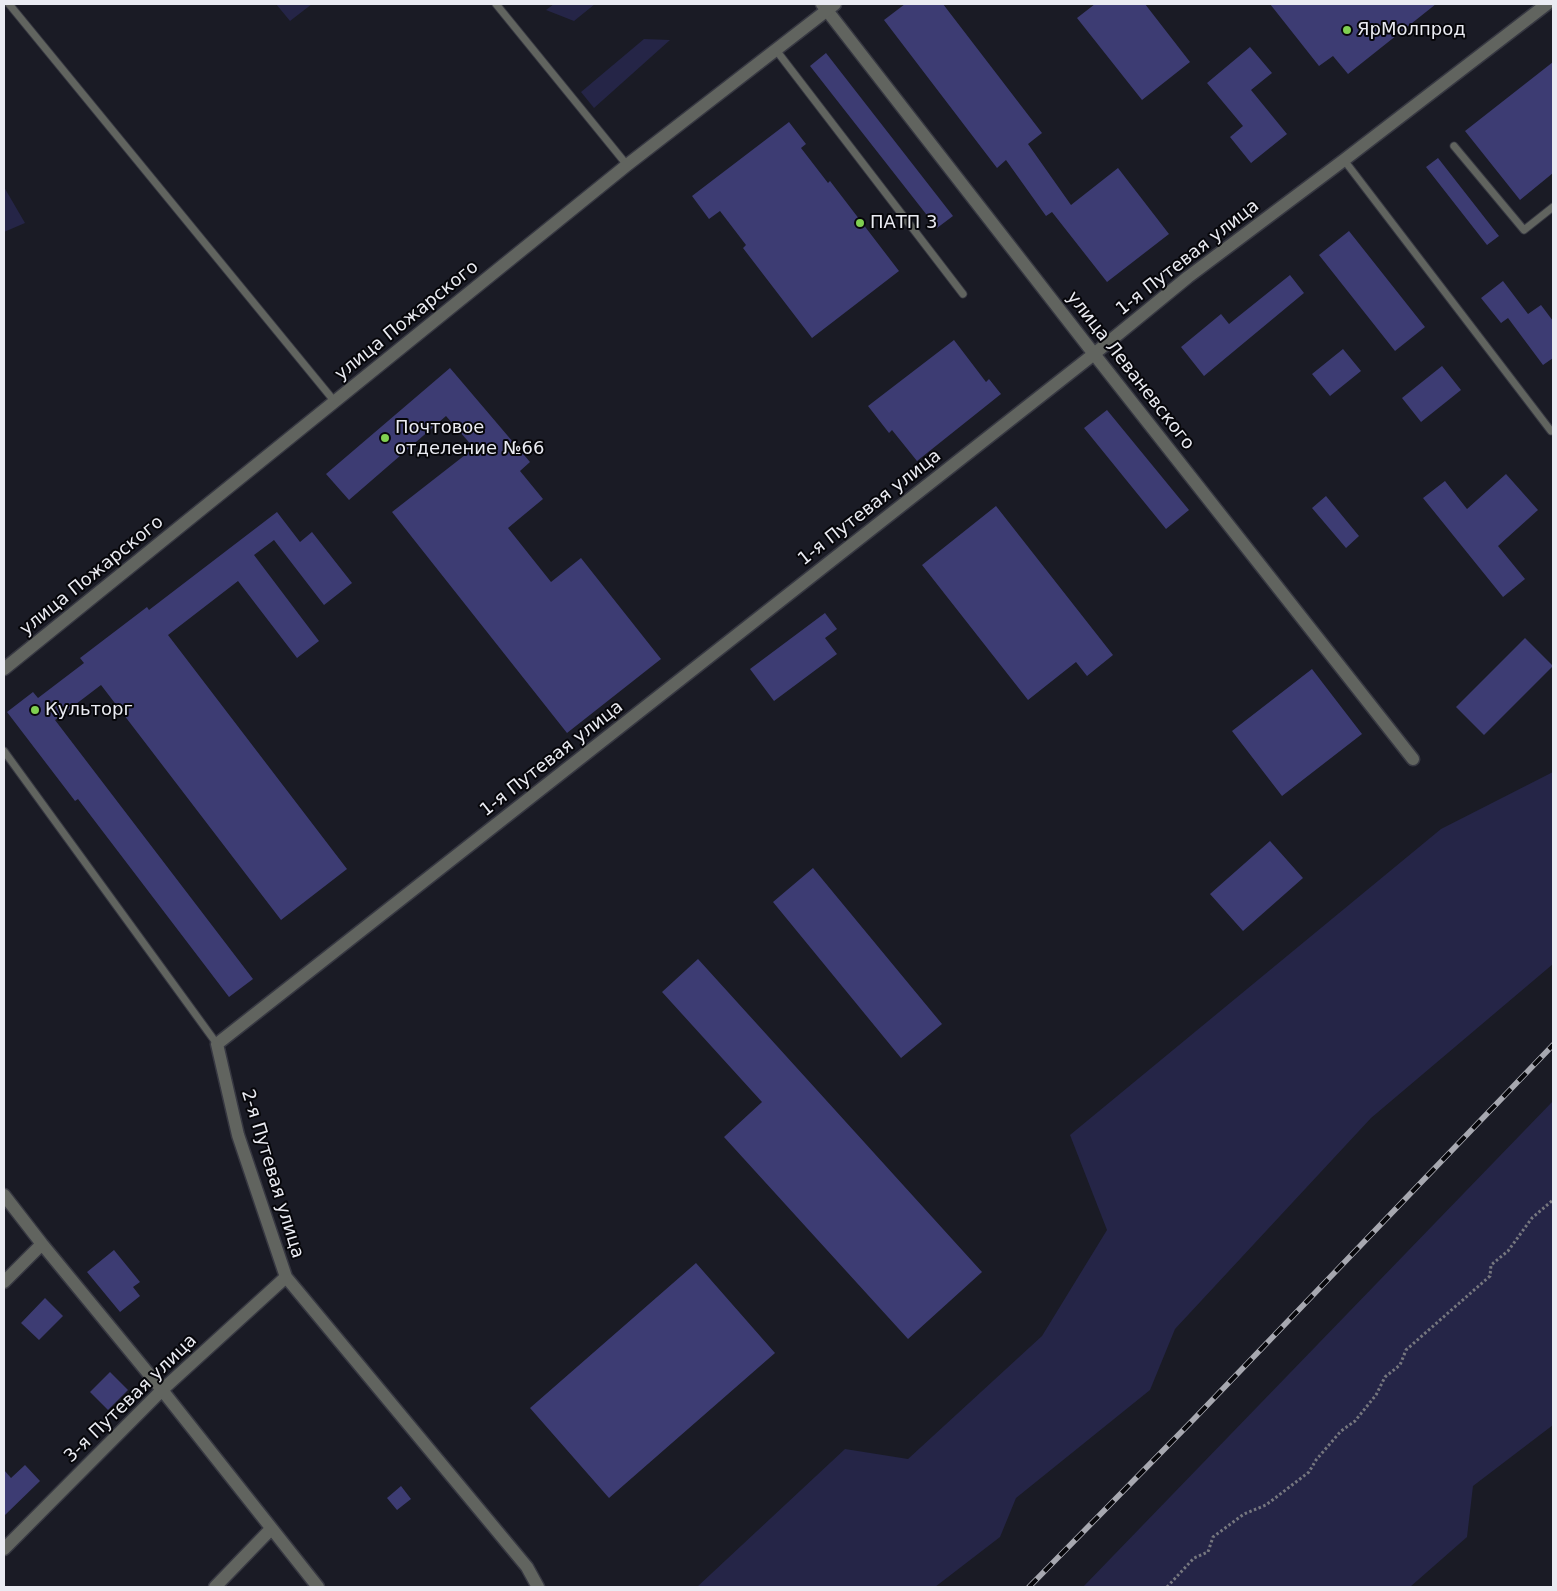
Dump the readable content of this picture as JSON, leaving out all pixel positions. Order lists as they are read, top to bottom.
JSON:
{
  "streets": {
    "street": [
      "1-я Путевая улица",
      "улица Пожарского",
      "улица Леваневского",
      "2-я Путевая улица",
      "3-я Путевая улица"
    ]
  },
  "crossings": [
    ["1-я Путевая улица", "улица Леваневского"],
    ["1-я Путевая улица", "2-я Путевая улица"],
    ["улица Пожарского", "улица Леваневского"],
    ["2-я Путевая улица", "3-я Путевая улица"]
  ],
  "places": [
    "ЯрМолпрод",
    "ПАТП 3",
    "Почтовое отделение №66",
    "Культорг"
  ]
}
